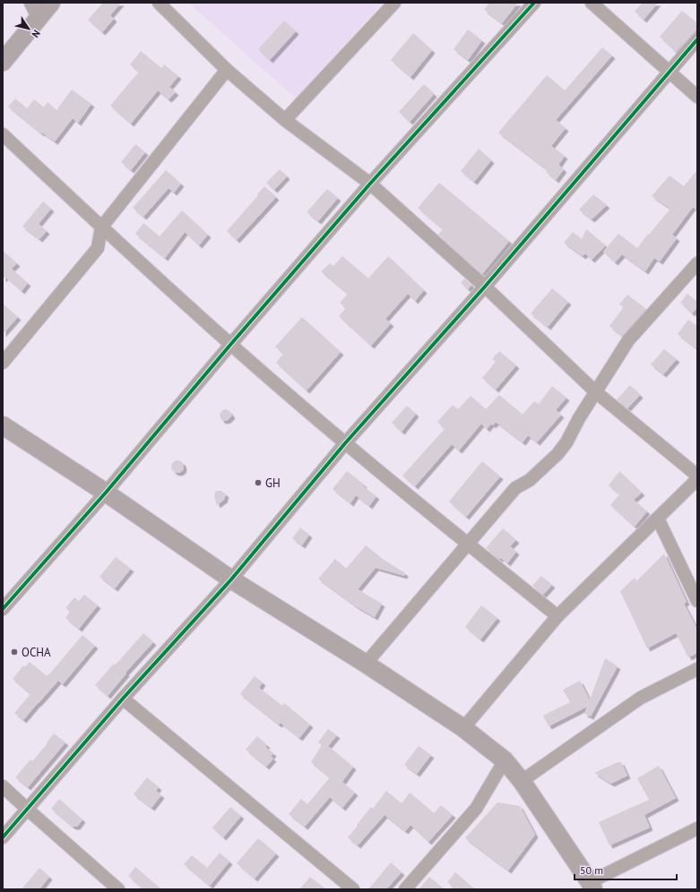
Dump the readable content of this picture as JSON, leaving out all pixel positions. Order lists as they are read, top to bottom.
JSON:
{
  "places": ["GH", "OCHA"],
  "scale_bar": "50 m",
  "north": "bottom right"
}
